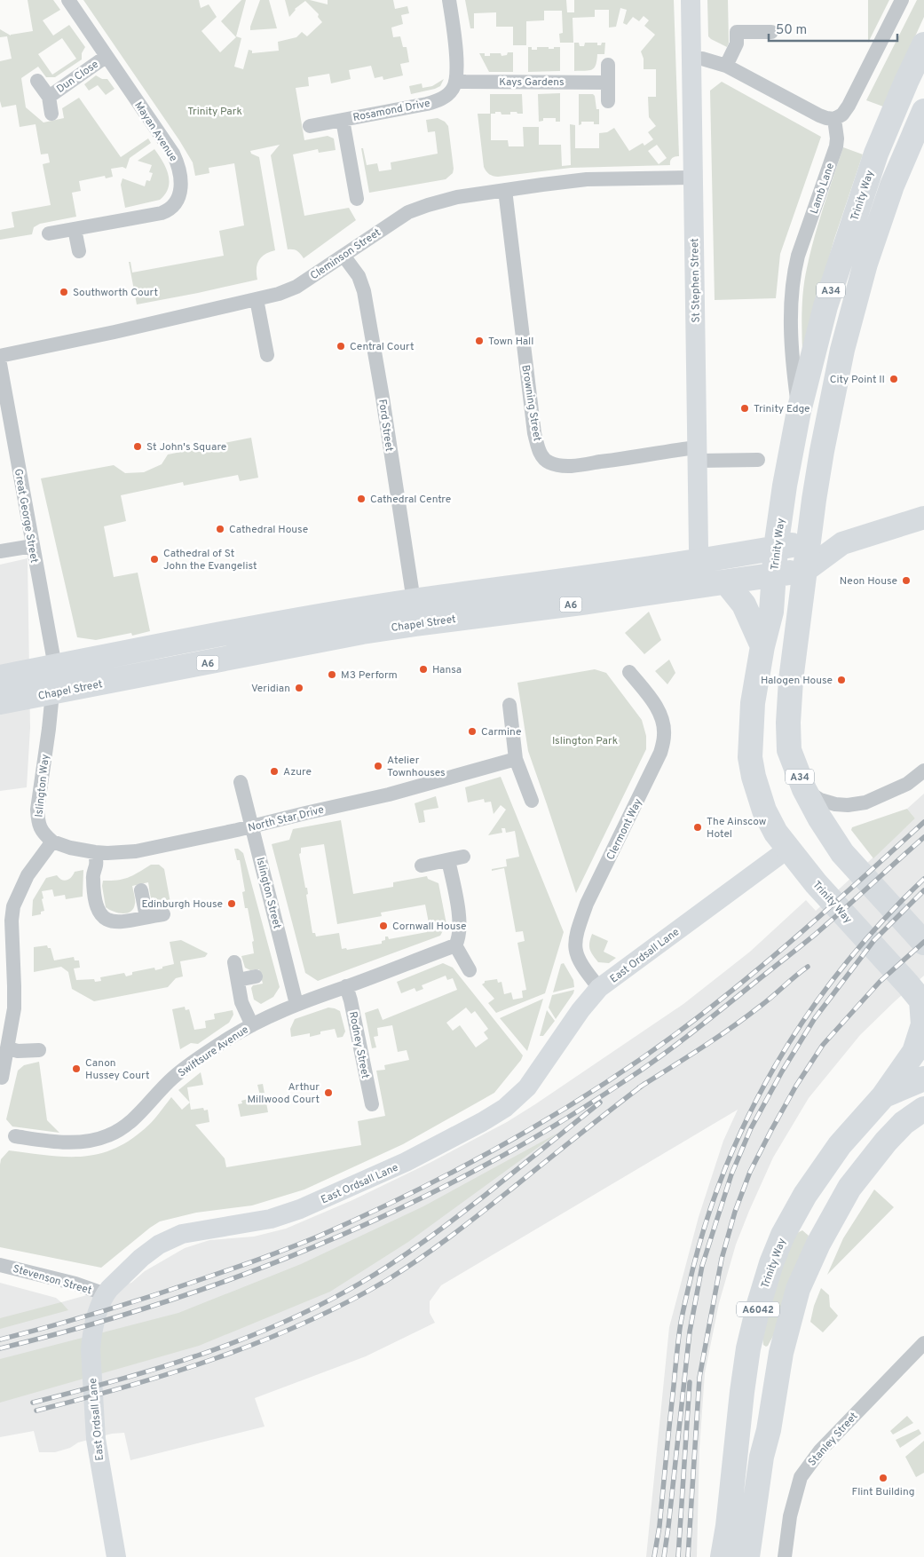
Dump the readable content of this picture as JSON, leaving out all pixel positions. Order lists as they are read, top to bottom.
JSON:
{
  "streets": {
    "highway": [
      "Trinity Way",
      "A34",
      "A6",
      "Chapel Street",
      "A6042"
    ],
    "main road": ["St Stephen Street", "East Ordsall Lane"],
    "street": [
      "Dun Close",
      "Kays Gardens",
      "Rosamond Drive",
      "Mayan Avenue",
      "Lamb Lane",
      "Cleminson Street",
      "Browning Street",
      "Ford Street",
      "Great George Street",
      "Islington Way",
      "North Star Drive",
      "Clermont Way",
      "Islington Street",
      "Rodney Street",
      "Swiftsure Avenue",
      "Stevenson Street",
      "Stanley Street"
    ]
  },
  "crossings": [
    ["Dun Close", "Mayan Avenue"],
    ["Kays Gardens", "Rosamond Drive"],
    ["Lamb Lane", "Trinity Way"],
    ["Trinity Way", "Chapel Street"],
    ["Trinity Way", "East Ordsall Lane"],
    ["Cleminson Street", "St Stephen Street"],
    ["Cleminson Street", "Browning Street"],
    ["Cleminson Street", "Ford Street"],
    ["St Stephen Street", "Browning Street"],
    ["St Stephen Street", "Chapel Street"],
    ["A34", "Chapel Street"],
    ["Ford Street", "Chapel Street"],
    ["Great George Street", "Chapel Street"],
    ["Great George Street", "Islington Way"],
    ["Chapel Street", "Islington Way"],
    ["Islington Way", "North Star Drive"],
    ["North Star Drive", "Islington Street"],
    ["Clermont Way", "East Ordsall Lane"],
    ["Islington Street", "Swiftsure Avenue"],
    ["East Ordsall Lane", "Stevenson Street"]
  ],
  "parks": ["Trinity Park", "Islington Park"],
  "places": [
    "Southworth Court",
    "Town Hall",
    "Central Court",
    "City Point II",
    "Trinity Edge",
    "St John's Square",
    "Cathedral Centre",
    "Cathedral House",
    "Cathedral of St John the Evangelist",
    "Neon House",
    "Hansa",
    "M3 Perform",
    "Halogen House",
    "Veridian",
    "Carmine",
    "Atelier Townhouses",
    "Azure",
    "The Ainscow Hotel",
    "Edinburgh House",
    "Cornwall House",
    "Canon Hussey Court",
    "Arthur Millwood Court",
    "Flint Building"
  ],
  "scale_bar": "50 m"
}
